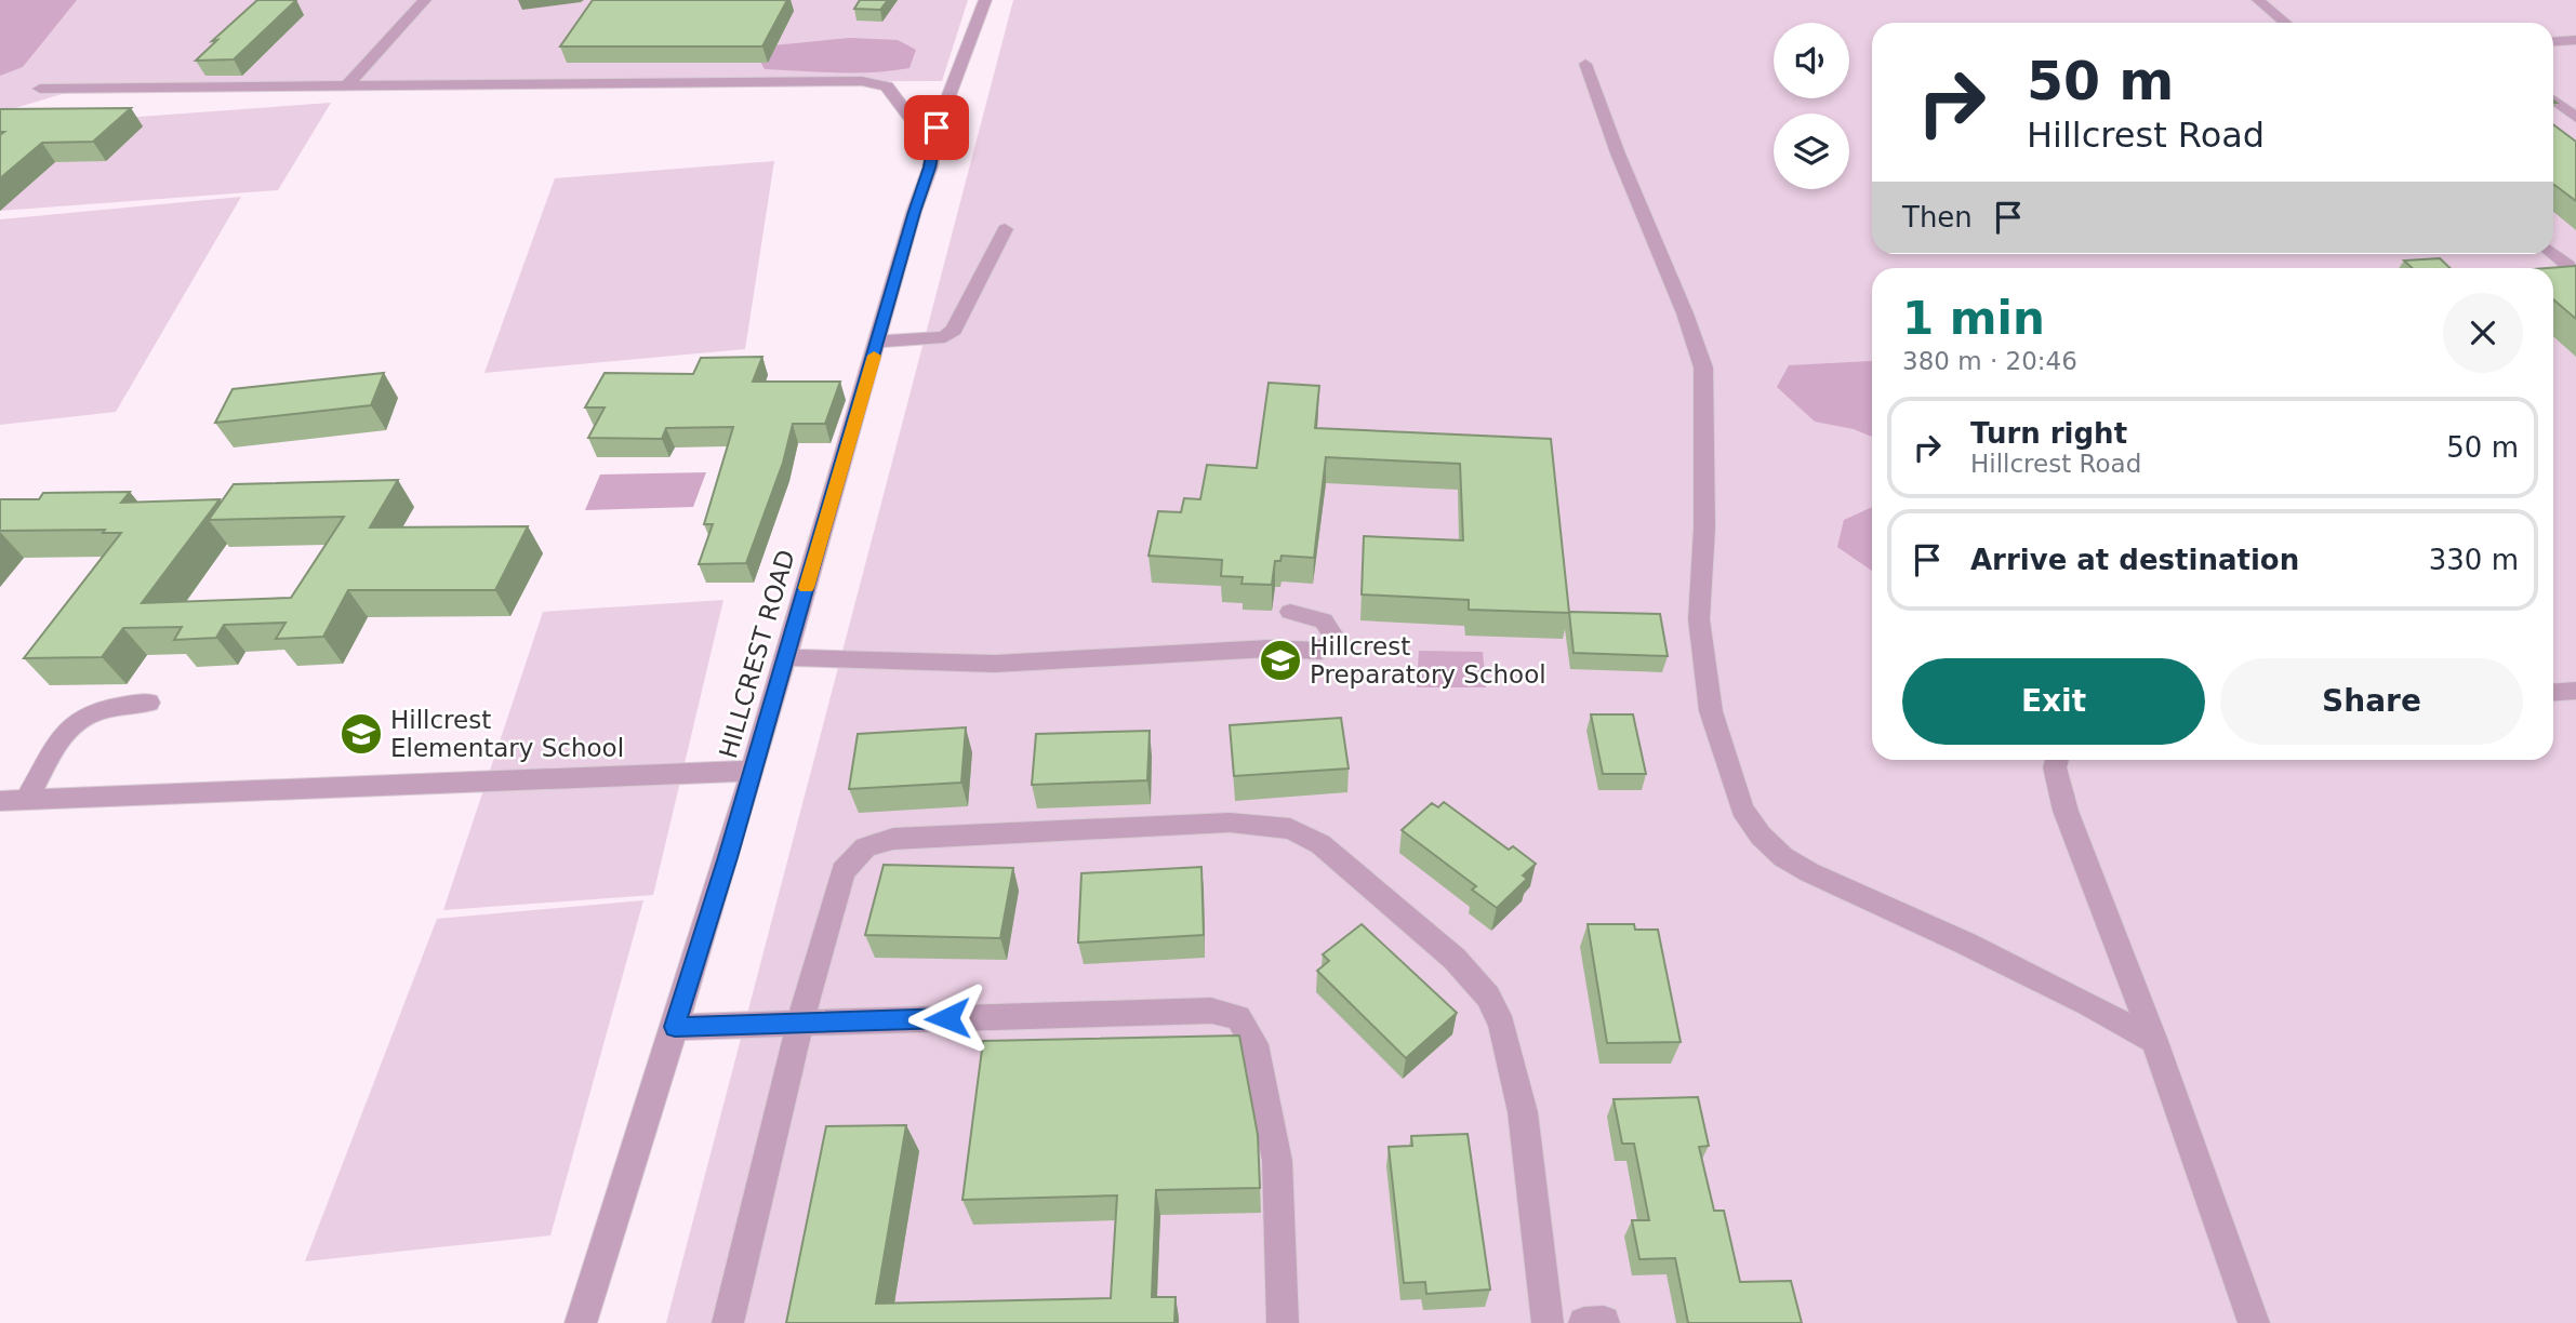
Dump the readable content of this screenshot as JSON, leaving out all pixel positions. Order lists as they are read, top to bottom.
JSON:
{
  "streets": {
    "street": ["HILLCREST ROAD"]
  },
  "places": {
    "school or university": ["Hillcrest Preparatory School", "Hillcrest Elementary School"]
  },
  "page": {
    "turn": ["50 m", "Hillcrest Road"],
    "then": "Then",
    "heading": ["1 min", "380 m · 20:46"],
    "list": [
      {
        "name": "Turn right",
        "note": "Hillcrest Road",
        "value": "50 m"
      },
      {
        "name": "Arrive at destination",
        "value": "330 m"
      }
    ],
    "buttons": ["Exit", "Share"]
  }
}
